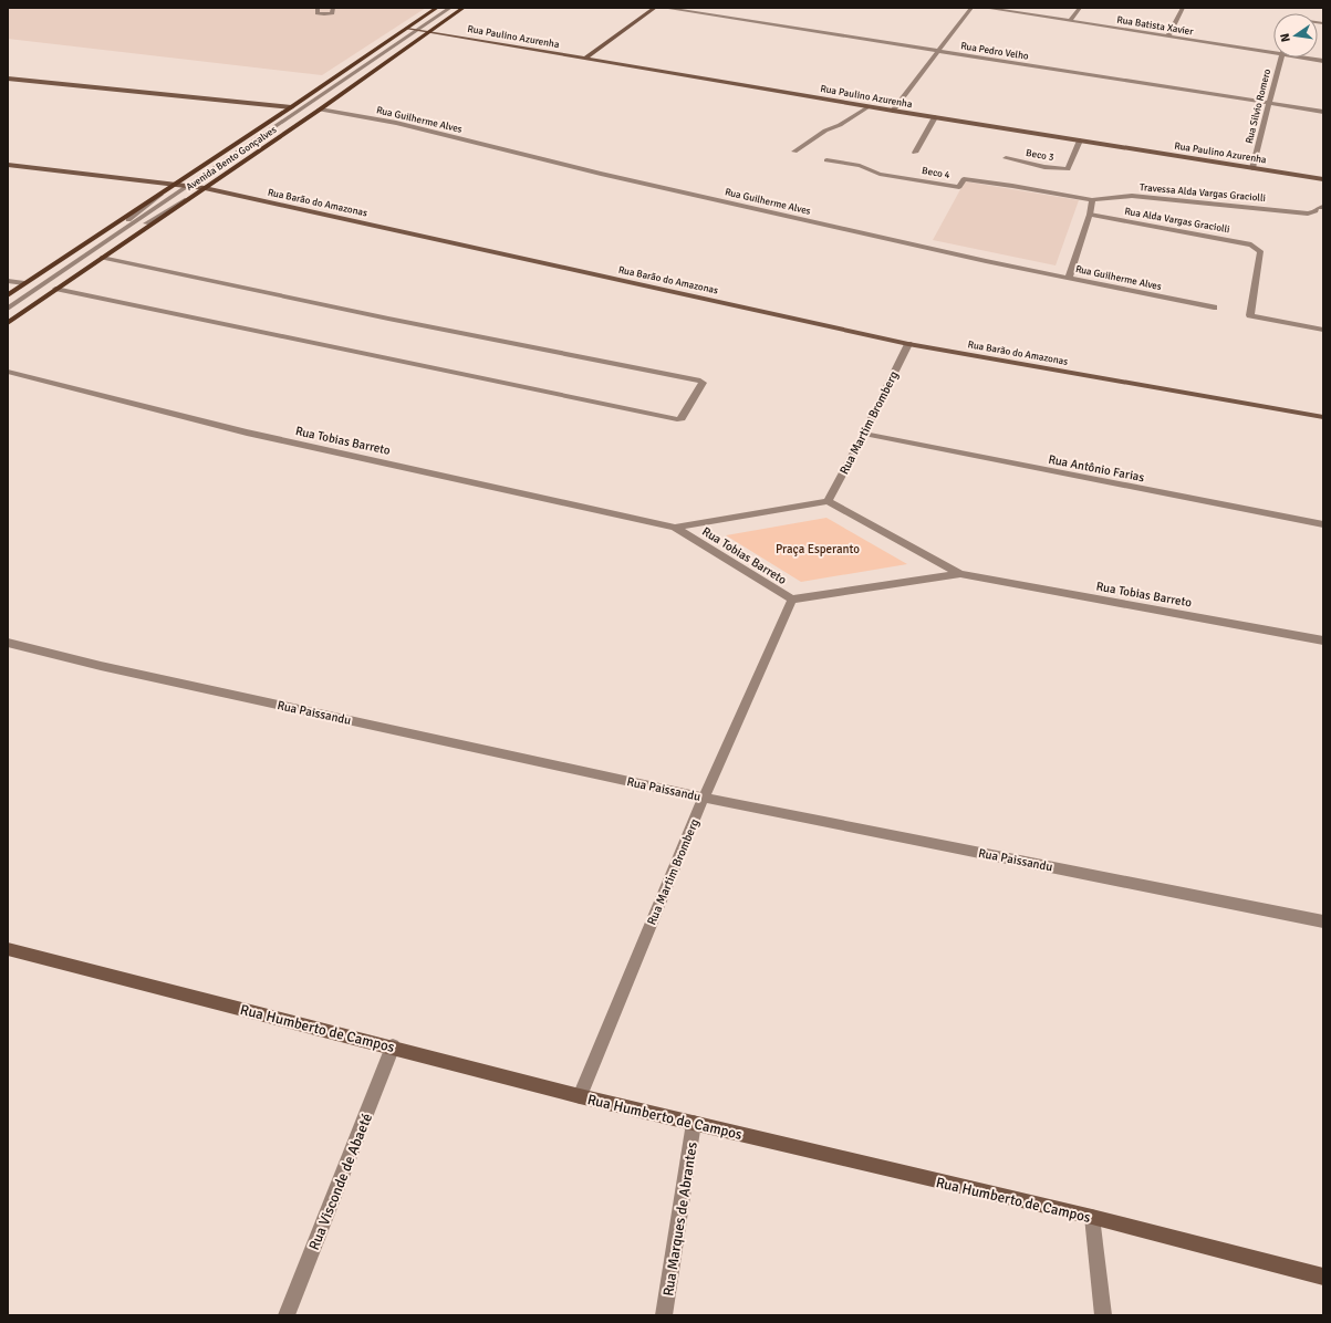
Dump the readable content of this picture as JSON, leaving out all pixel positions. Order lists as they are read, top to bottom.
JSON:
{
  "streets": {
    "main road": ["Avenida Bento Gonçalves"],
    "street": [
      "Rua Batista Xavier",
      "Rua Paulino Azurenha",
      "Rua Pedro Velho",
      "Rua Silvio Romero",
      "Rua Guilherme Alves",
      "Rua Barão do Amazonas",
      "Rua Alda Vargas Graciolli",
      "Rua Martim Bromberg",
      "Rua Tobias Barreto",
      "Rua Paissandu",
      "Rua Humberto de Campos",
      "Rua Visconde de Abaeté",
      "Rua Marques de Abrantes"
    ],
    "lane": [
      "Beco 3",
      "Beco 4",
      "Travessa Alda Vargas Graciolli",
      "Rua Antônio Farias"
    ]
  },
  "crossings": [
    ["Rua Paulino Azurenha", "Rua Silvio Romero"],
    ["Rua Paulino Azurenha", "Beco 3"],
    ["Rua Paulino Azurenha", "Avenida Bento Gonçalves"],
    ["Rua Paulino Azurenha", "Beco 4"],
    ["Rua Pedro Velho", "Rua Silvio Romero"],
    ["Rua Guilherme Alves", "Avenida Bento Gonçalves"],
    ["Avenida Bento Gonçalves", "Rua Barão do Amazonas"],
    ["Beco 4", "Travessa Alda Vargas Graciolli"],
    ["Rua Barão do Amazonas", "Rua Martim Bromberg"],
    ["Rua Martim Bromberg", "Rua Tobias Barreto"],
    ["Rua Martim Bromberg", "Rua Antônio Farias"],
    ["Rua Martim Bromberg", "Rua Paissandu"],
    ["Rua Martim Bromberg", "Rua Humberto de Campos"],
    ["Rua Humberto de Campos", "Rua Visconde de Abaeté"],
    ["Rua Humberto de Campos", "Rua Marques de Abrantes"]
  ],
  "parks": ["Praça Esperanto"],
  "north": "left"
}
